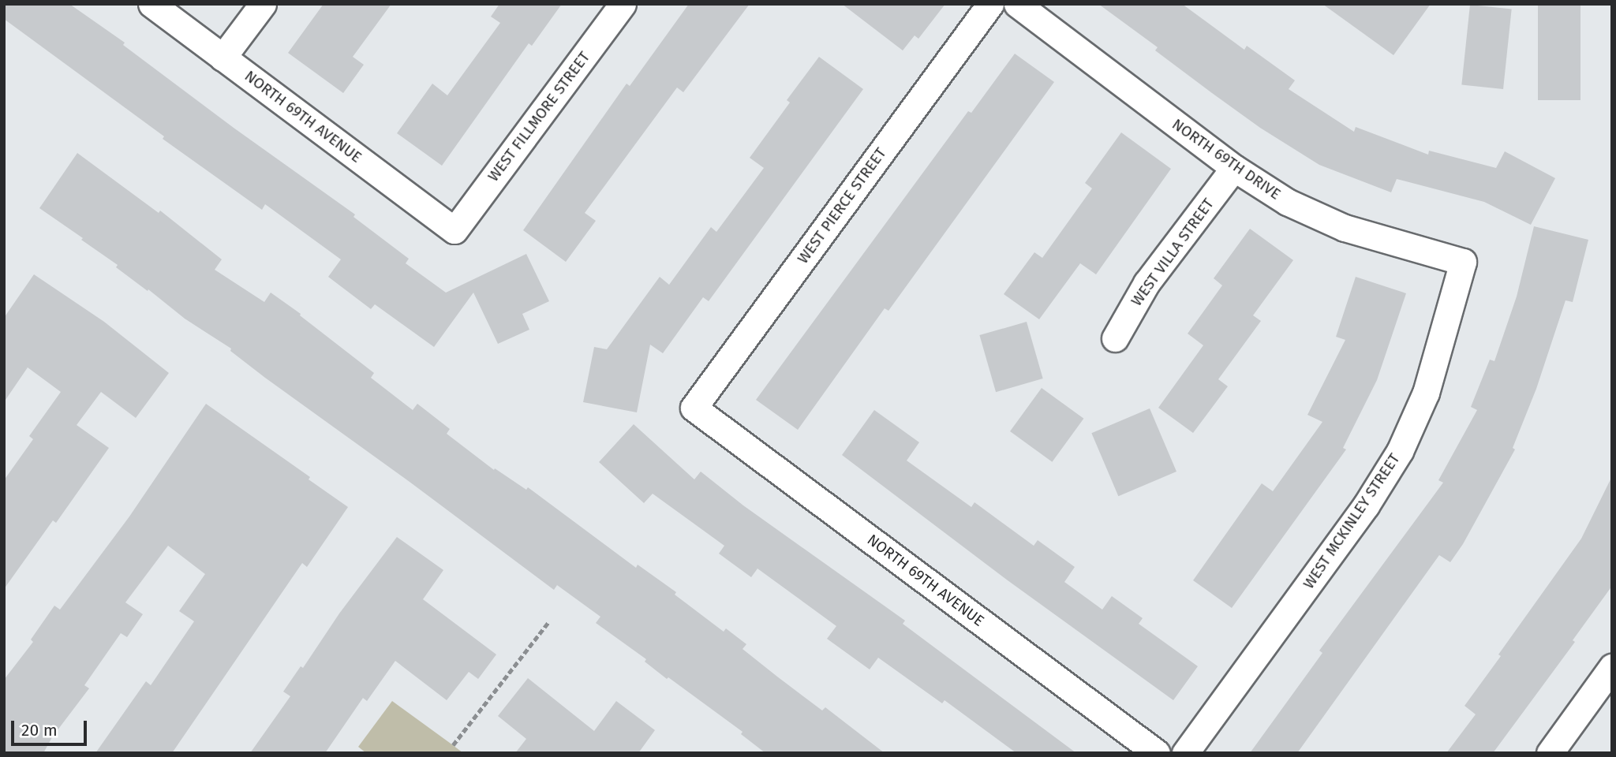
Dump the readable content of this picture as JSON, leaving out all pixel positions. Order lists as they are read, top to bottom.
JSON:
{
  "streets": {
    "street": [
      "NORTH 69TH AVENUE",
      "WEST FILLMORE STREET",
      "NORTH 69TH DRIVE",
      "WEST PIERCE STREET",
      "WEST VILLA STREET",
      "WEST MCKINLEY STREET"
    ]
  },
  "crossings": [
    ["NORTH 69TH AVENUE", "WEST FILLMORE STREET"],
    ["NORTH 69TH AVENUE", "WEST PIERCE STREET"],
    ["NORTH 69TH DRIVE", "WEST VILLA STREET"],
    ["NORTH 69TH DRIVE", "WEST MCKINLEY STREET"]
  ],
  "scale_bar": "20 m"
}
